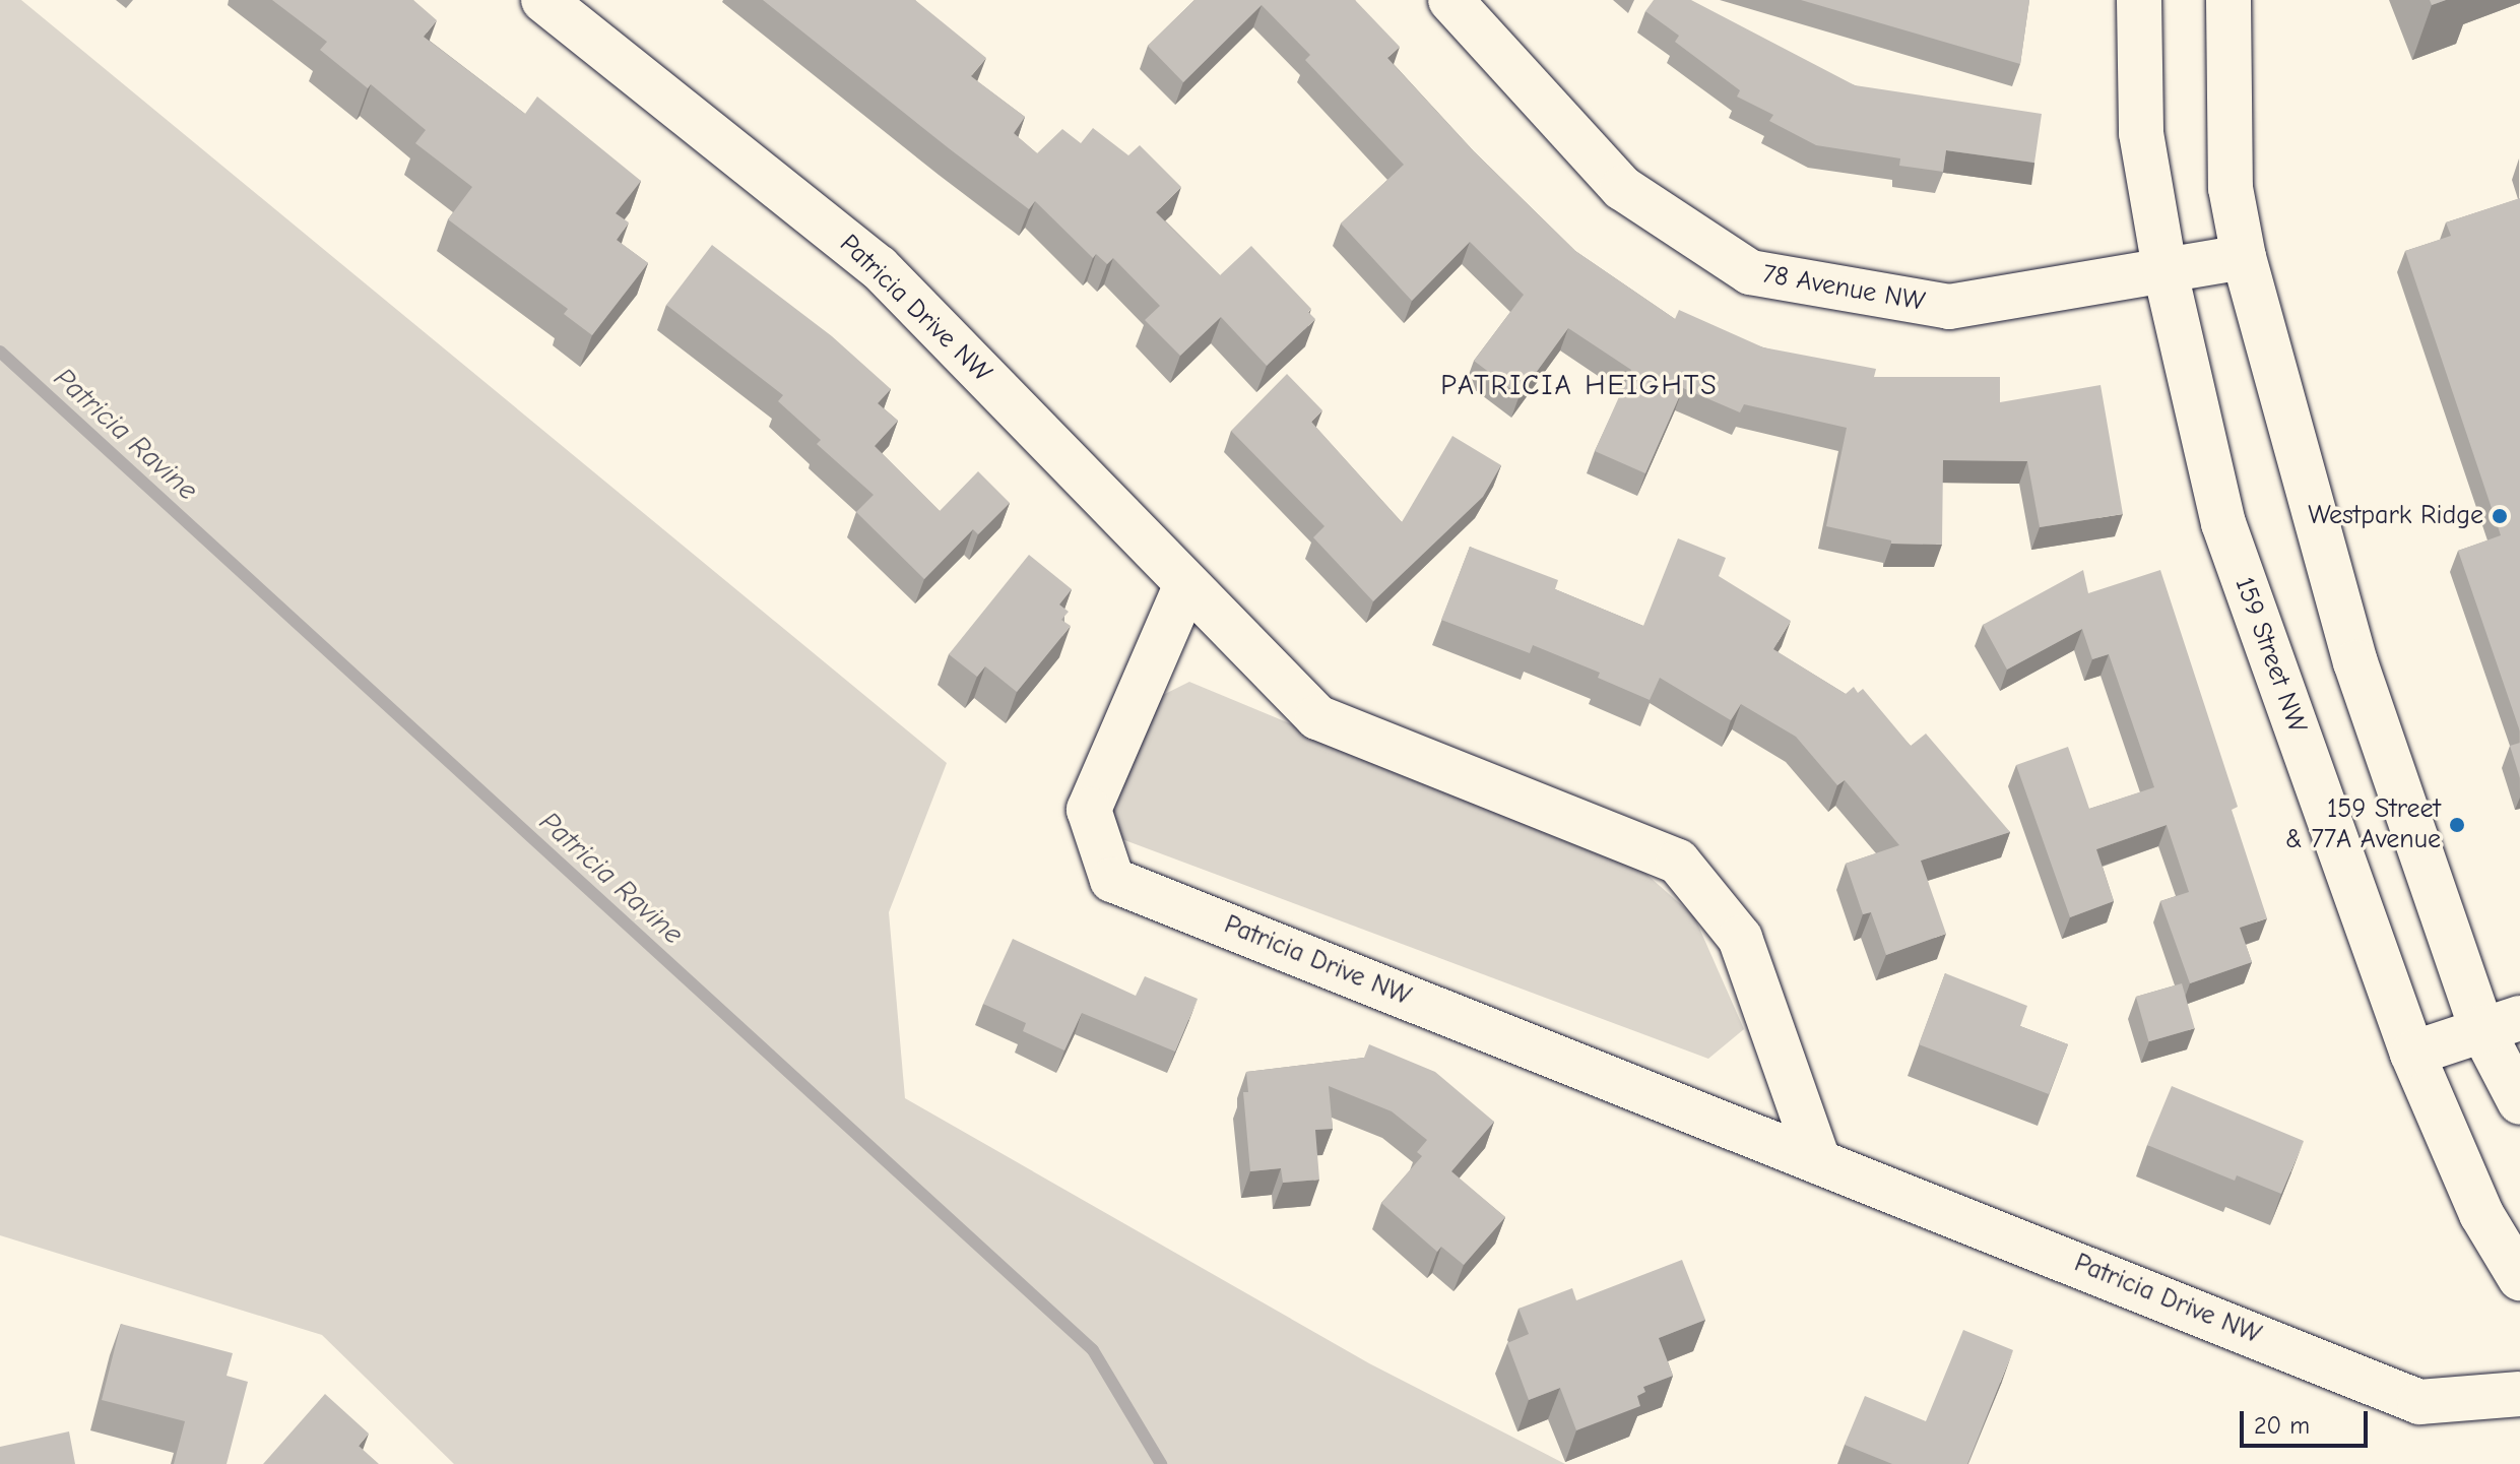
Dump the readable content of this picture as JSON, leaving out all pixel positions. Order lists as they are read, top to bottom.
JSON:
{
  "streets": {
    "street": ["78 Avenue NW", "Patricia Drive NW", "159 Street NW"]
  },
  "crossings": [
    ["78 Avenue NW", "159 Street NW"]
  ],
  "districts": ["PATRICIA HEIGHTS"],
  "water": ["Patricia Ravine"],
  "places": ["Westpark Ridge", "159 Street & 77A Avenue"],
  "scale_bar": "20 m"
}
